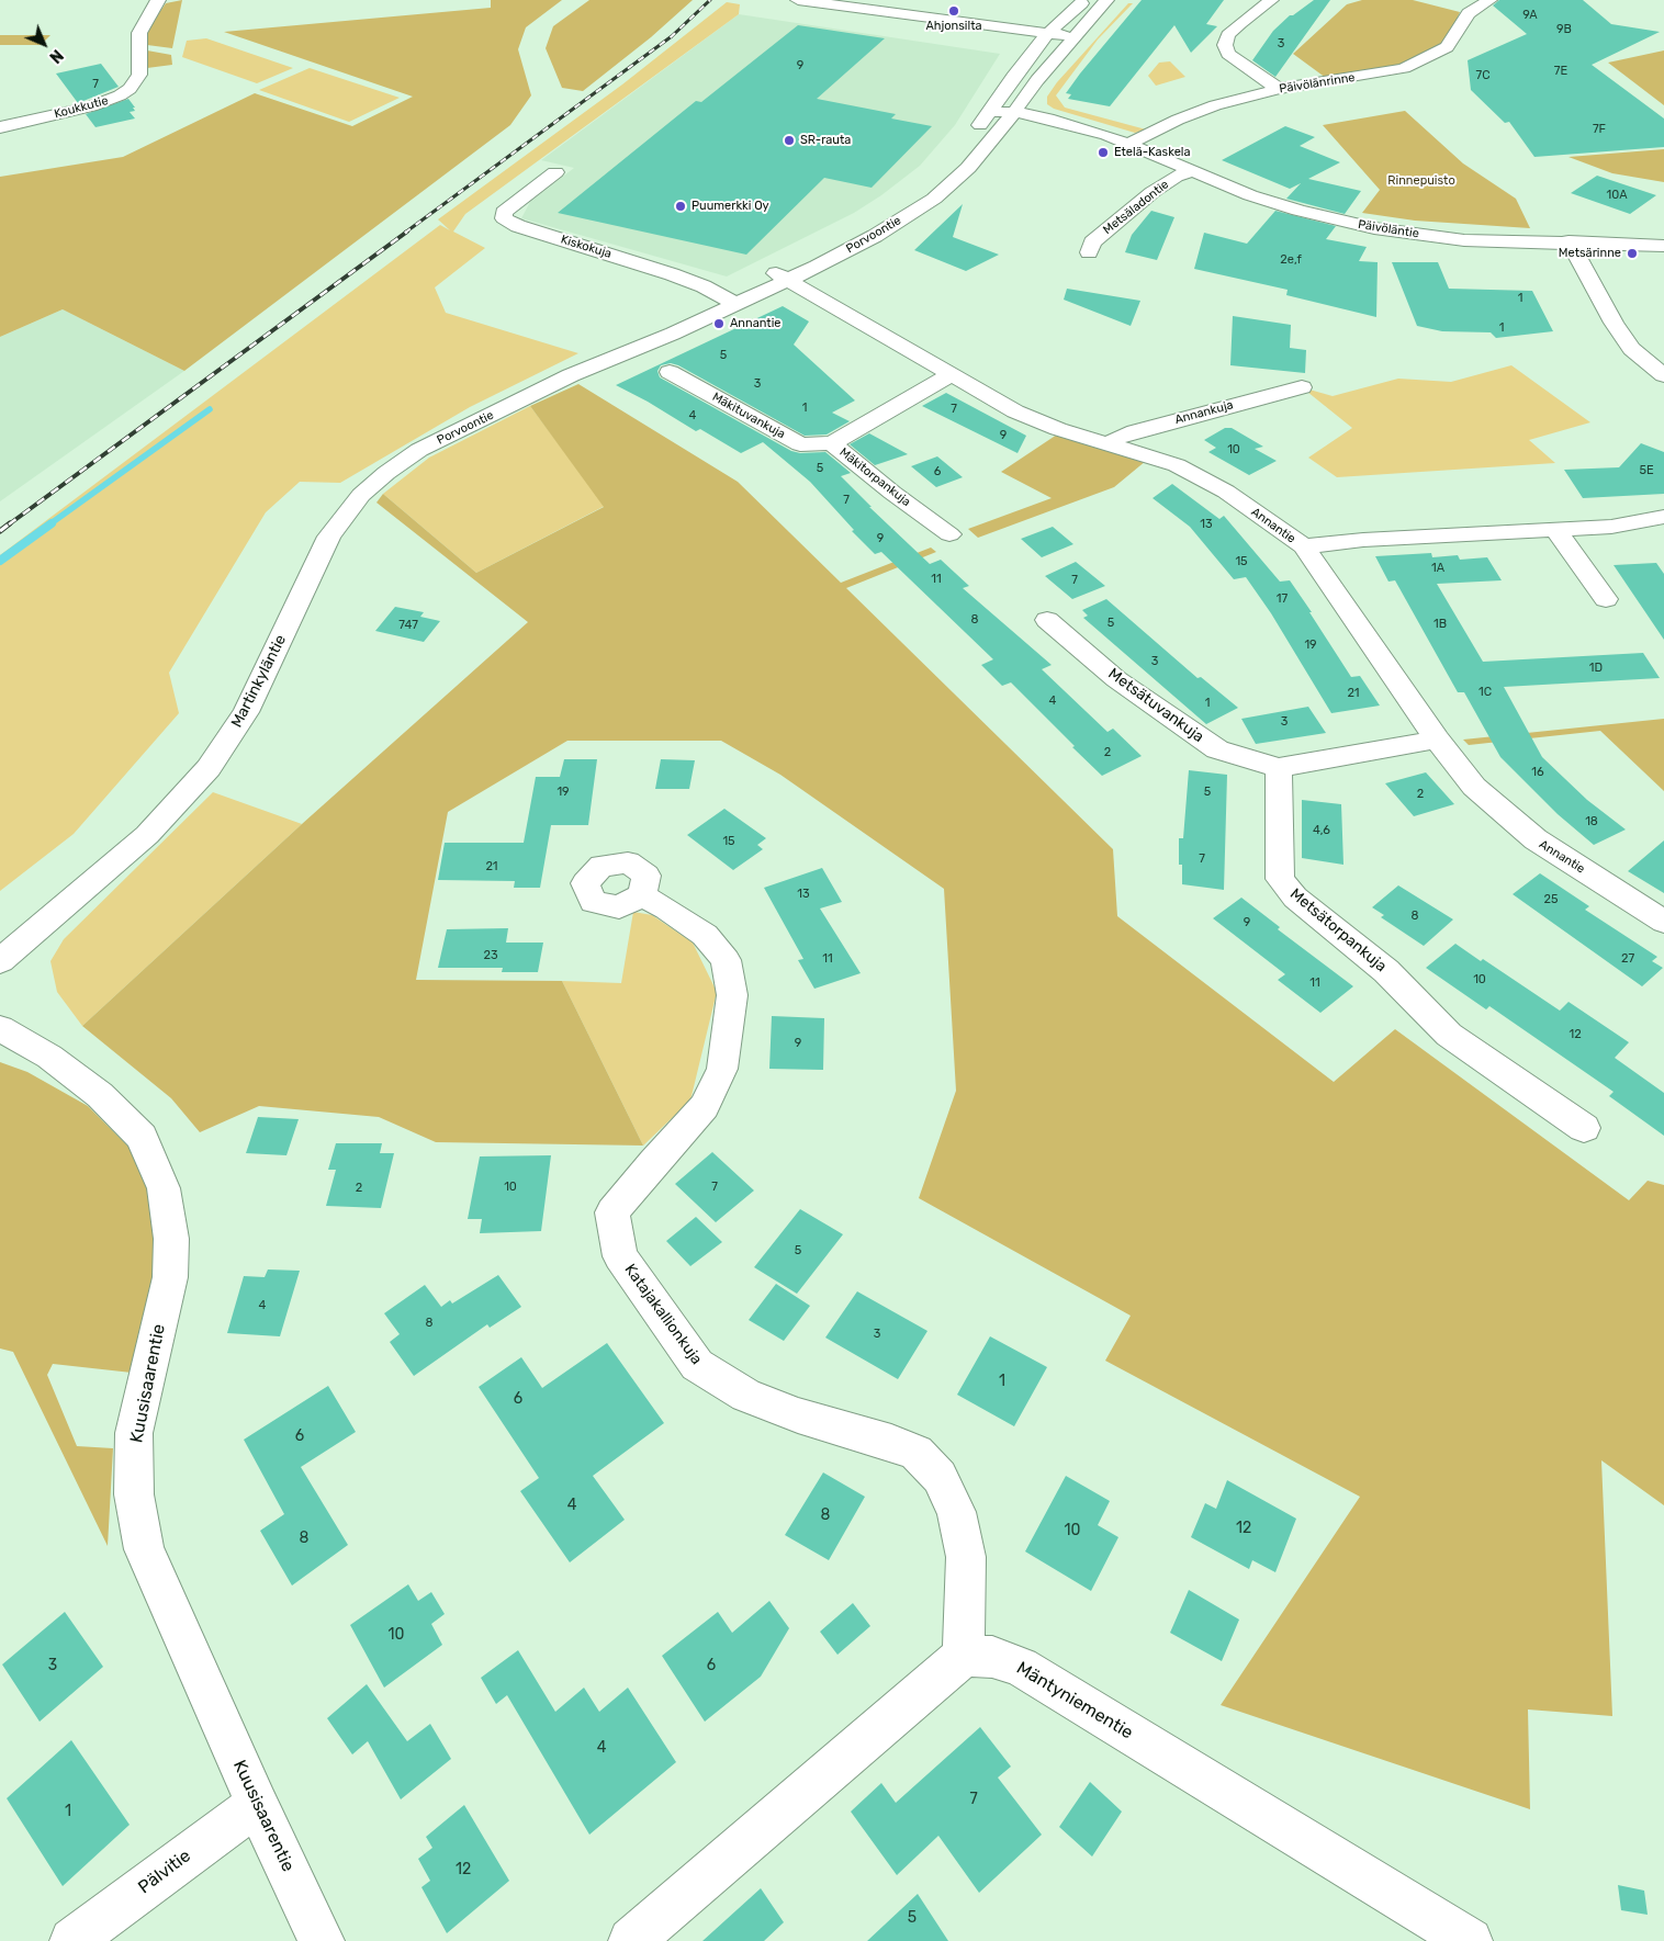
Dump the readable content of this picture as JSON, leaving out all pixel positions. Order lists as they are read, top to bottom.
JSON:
{
  "streets": {
    "street": [
      "Päivölänrinne",
      "Koukkutie",
      "Metsäladontie",
      "Päivöläntie",
      "Porvoontie",
      "Kiskokuja",
      "Annankuja",
      "Mäkituvankuja",
      "Mäkitorpankuja",
      "Annantie",
      "Martinkyläntie",
      "Metsätuvankuja",
      "Metsätorpankuja",
      "Katajakallionkuja",
      "Kuusisaarentie",
      "Mäntyniementie",
      "Pälvitie"
    ]
  },
  "crossings": [
    ["Päivölänrinne", "Päivöläntie"],
    ["Metsäladontie", "Päivöläntie"],
    ["Päivöläntie", "Porvoontie"],
    ["Porvoontie", "Kiskokuja"],
    ["Porvoontie", "Annantie"],
    ["Porvoontie", "Martinkyläntie"],
    ["Annankuja", "Annantie"],
    ["Mäkituvankuja", "Mäkitorpankuja"],
    ["Mäkitorpankuja", "Annantie"],
    ["Metsätuvankuja", "Metsätorpankuja"],
    ["Katajakallionkuja", "Mäntyniementie"],
    ["Kuusisaarentie", "Pälvitie"]
  ],
  "parks": ["Rinnepuisto"],
  "places": [
    "Ahjonsilta",
    "SR-rauta",
    "Etelä-Kaskela",
    "Puumerkki Oy",
    "Metsärinne",
    "Annantie"
  ],
  "house_numbers": [
    "9A",
    "9B",
    "3",
    "9",
    "7E",
    "7C",
    "7",
    "7F",
    "10A",
    "2e,f",
    "1",
    "1",
    "5",
    "3",
    "1",
    "7",
    "4",
    "9",
    "10",
    "5",
    "5E",
    "6",
    "7",
    "13",
    "9",
    "15",
    "1A",
    "11",
    "7",
    "17",
    "8",
    "5",
    "1B",
    "747",
    "19",
    "3",
    "1D",
    "1C",
    "21",
    "4",
    "1",
    "3",
    "2",
    "16",
    "19",
    "5",
    "2",
    "18",
    "4,6",
    "15",
    "7",
    "21",
    "13",
    "25",
    "8",
    "9",
    "23",
    "11",
    "27",
    "10",
    "11",
    "12",
    "9",
    "10",
    "7",
    "2",
    "5",
    "4",
    "8",
    "3",
    "1",
    "6",
    "6",
    "4",
    "8",
    "12",
    "10",
    "8",
    "10",
    "3",
    "6",
    "4",
    "7",
    "1",
    "12",
    "5"
  ],
  "north": "bottom right"
}
